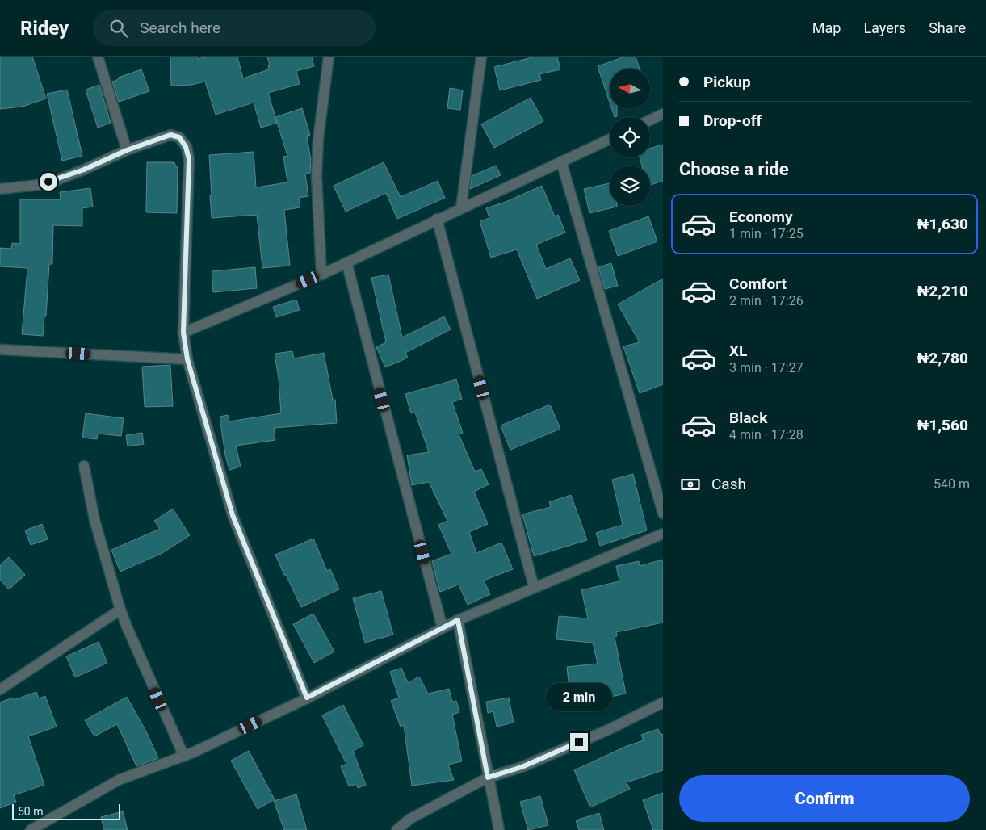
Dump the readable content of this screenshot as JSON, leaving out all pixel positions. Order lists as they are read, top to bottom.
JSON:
{
  "scale_bar": "50 m",
  "north": "left",
  "page": {
    "header": "Ridey",
    "search": "Search here",
    "nav": ["Map", "Layers", "Share"],
    "banner": ["Pickup", "Drop-off"],
    "heading": "Choose a ride",
    "list": [
      {
        "name": "Economy",
        "note": "1 min · 17:25",
        "value": "₦1,630"
      },
      {
        "name": "Comfort",
        "note": "2 min · 17:26",
        "value": "₦2,210"
      },
      {
        "name": "XL",
        "note": "3 min · 17:27",
        "value": "₦2,780"
      },
      {
        "name": "Black",
        "note": "4 min · 17:28",
        "value": "₦1,560"
      }
    ],
    "pay": ["Cash", "540 m"],
    "bubble": "2 min",
    "buttons": "Confirm",
    "scale": "50 m"
  }
}
